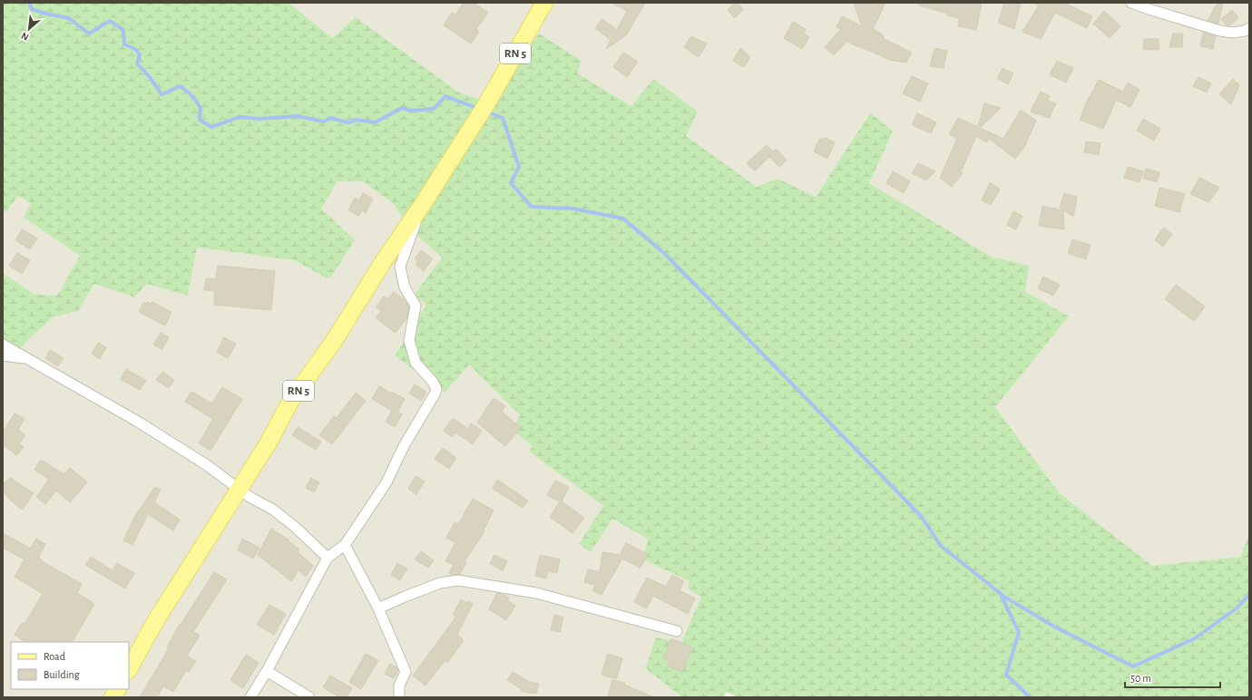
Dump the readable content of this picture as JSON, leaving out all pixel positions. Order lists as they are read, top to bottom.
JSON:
{
  "streets": {
    "main road": ["RN 5"]
  },
  "legend": ["Road", "Building"],
  "scale_bar": "50 m",
  "north": "bottom left"
}
